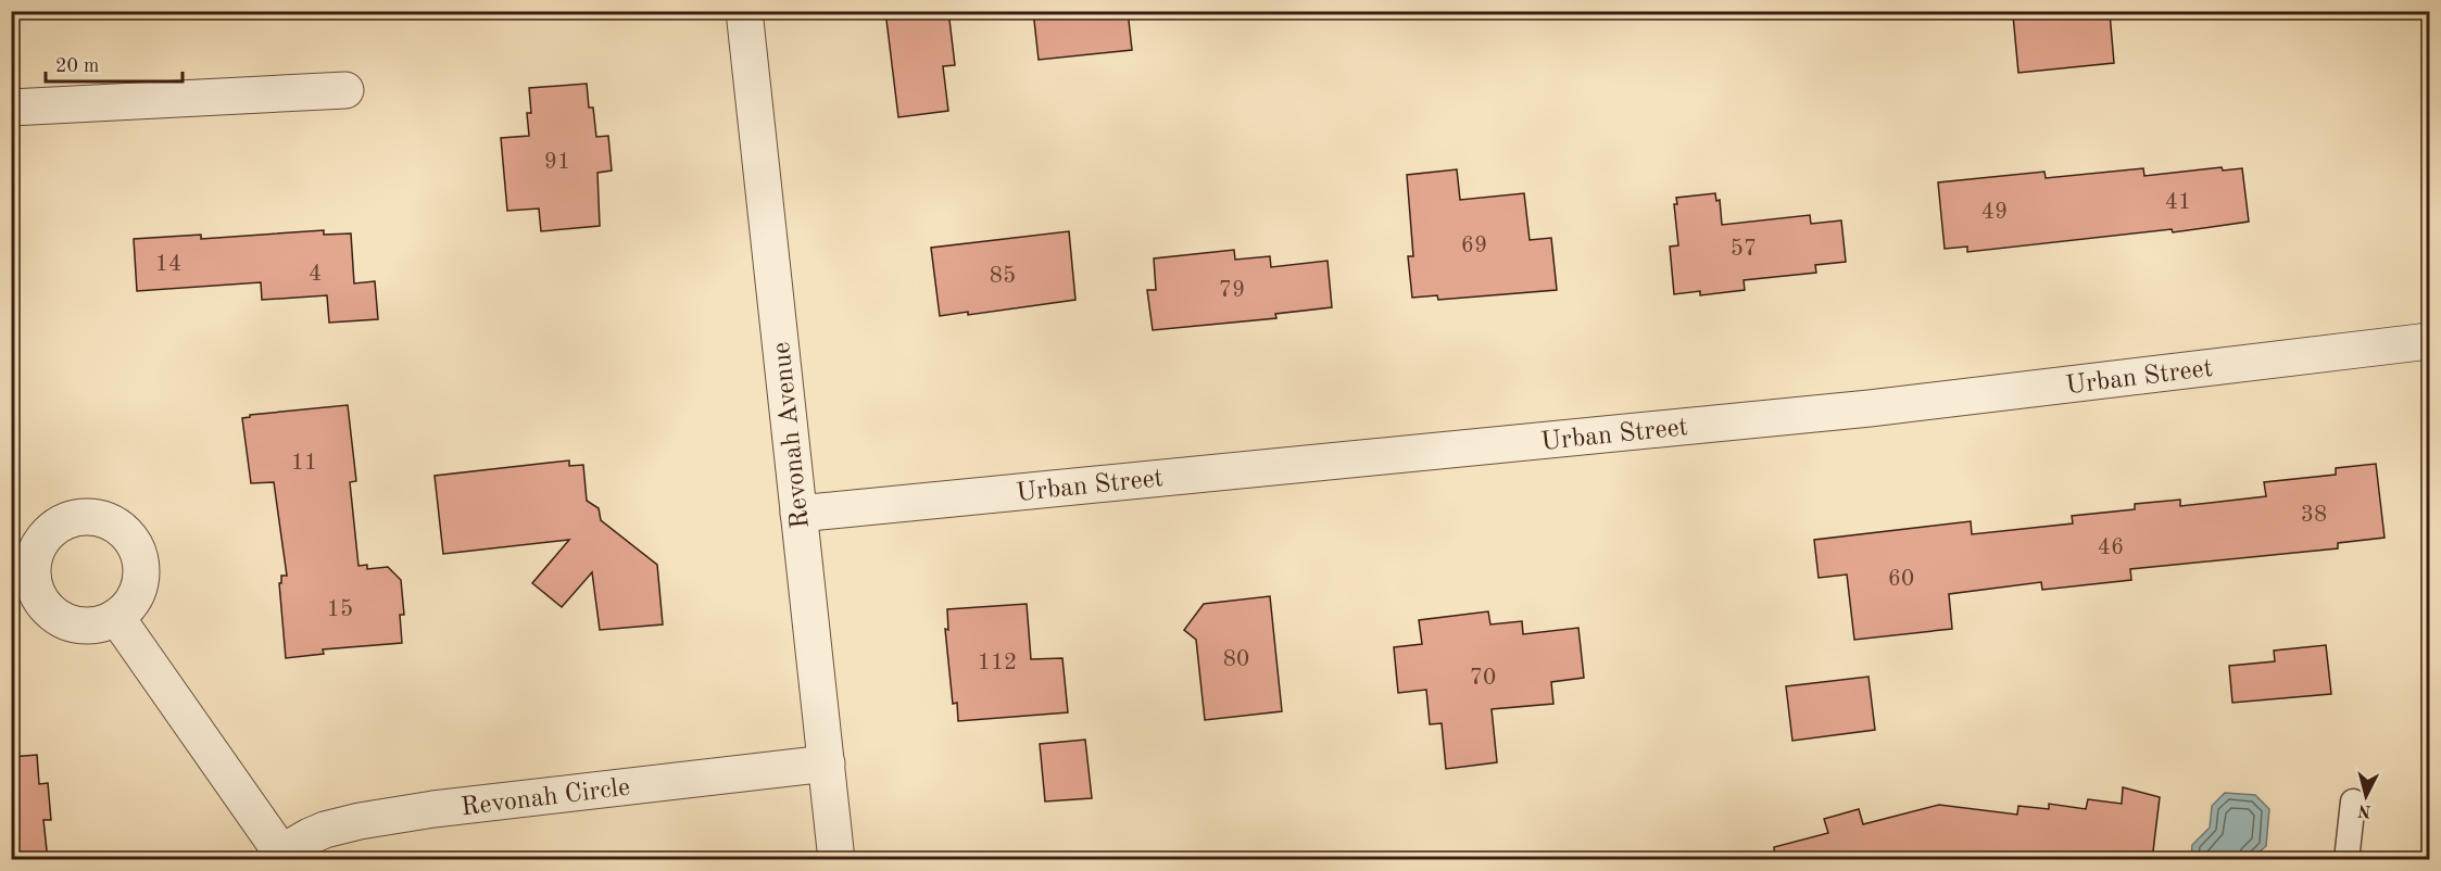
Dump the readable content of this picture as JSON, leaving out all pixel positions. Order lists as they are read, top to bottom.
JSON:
{
  "streets": {
    "street": ["Urban Street", "Revonah Avenue", "Revonah Circle"]
  },
  "crossings": [
    ["Urban Street", "Revonah Avenue"],
    ["Revonah Avenue", "Revonah Circle"]
  ],
  "house_numbers": [
    "91",
    "41",
    "49",
    "69",
    "57",
    "14",
    "4",
    "85",
    "79",
    "11",
    "38",
    "46",
    "60",
    "15",
    "80",
    "112",
    "70"
  ],
  "scale_bar": "20 m",
  "north": "bottom"
}
